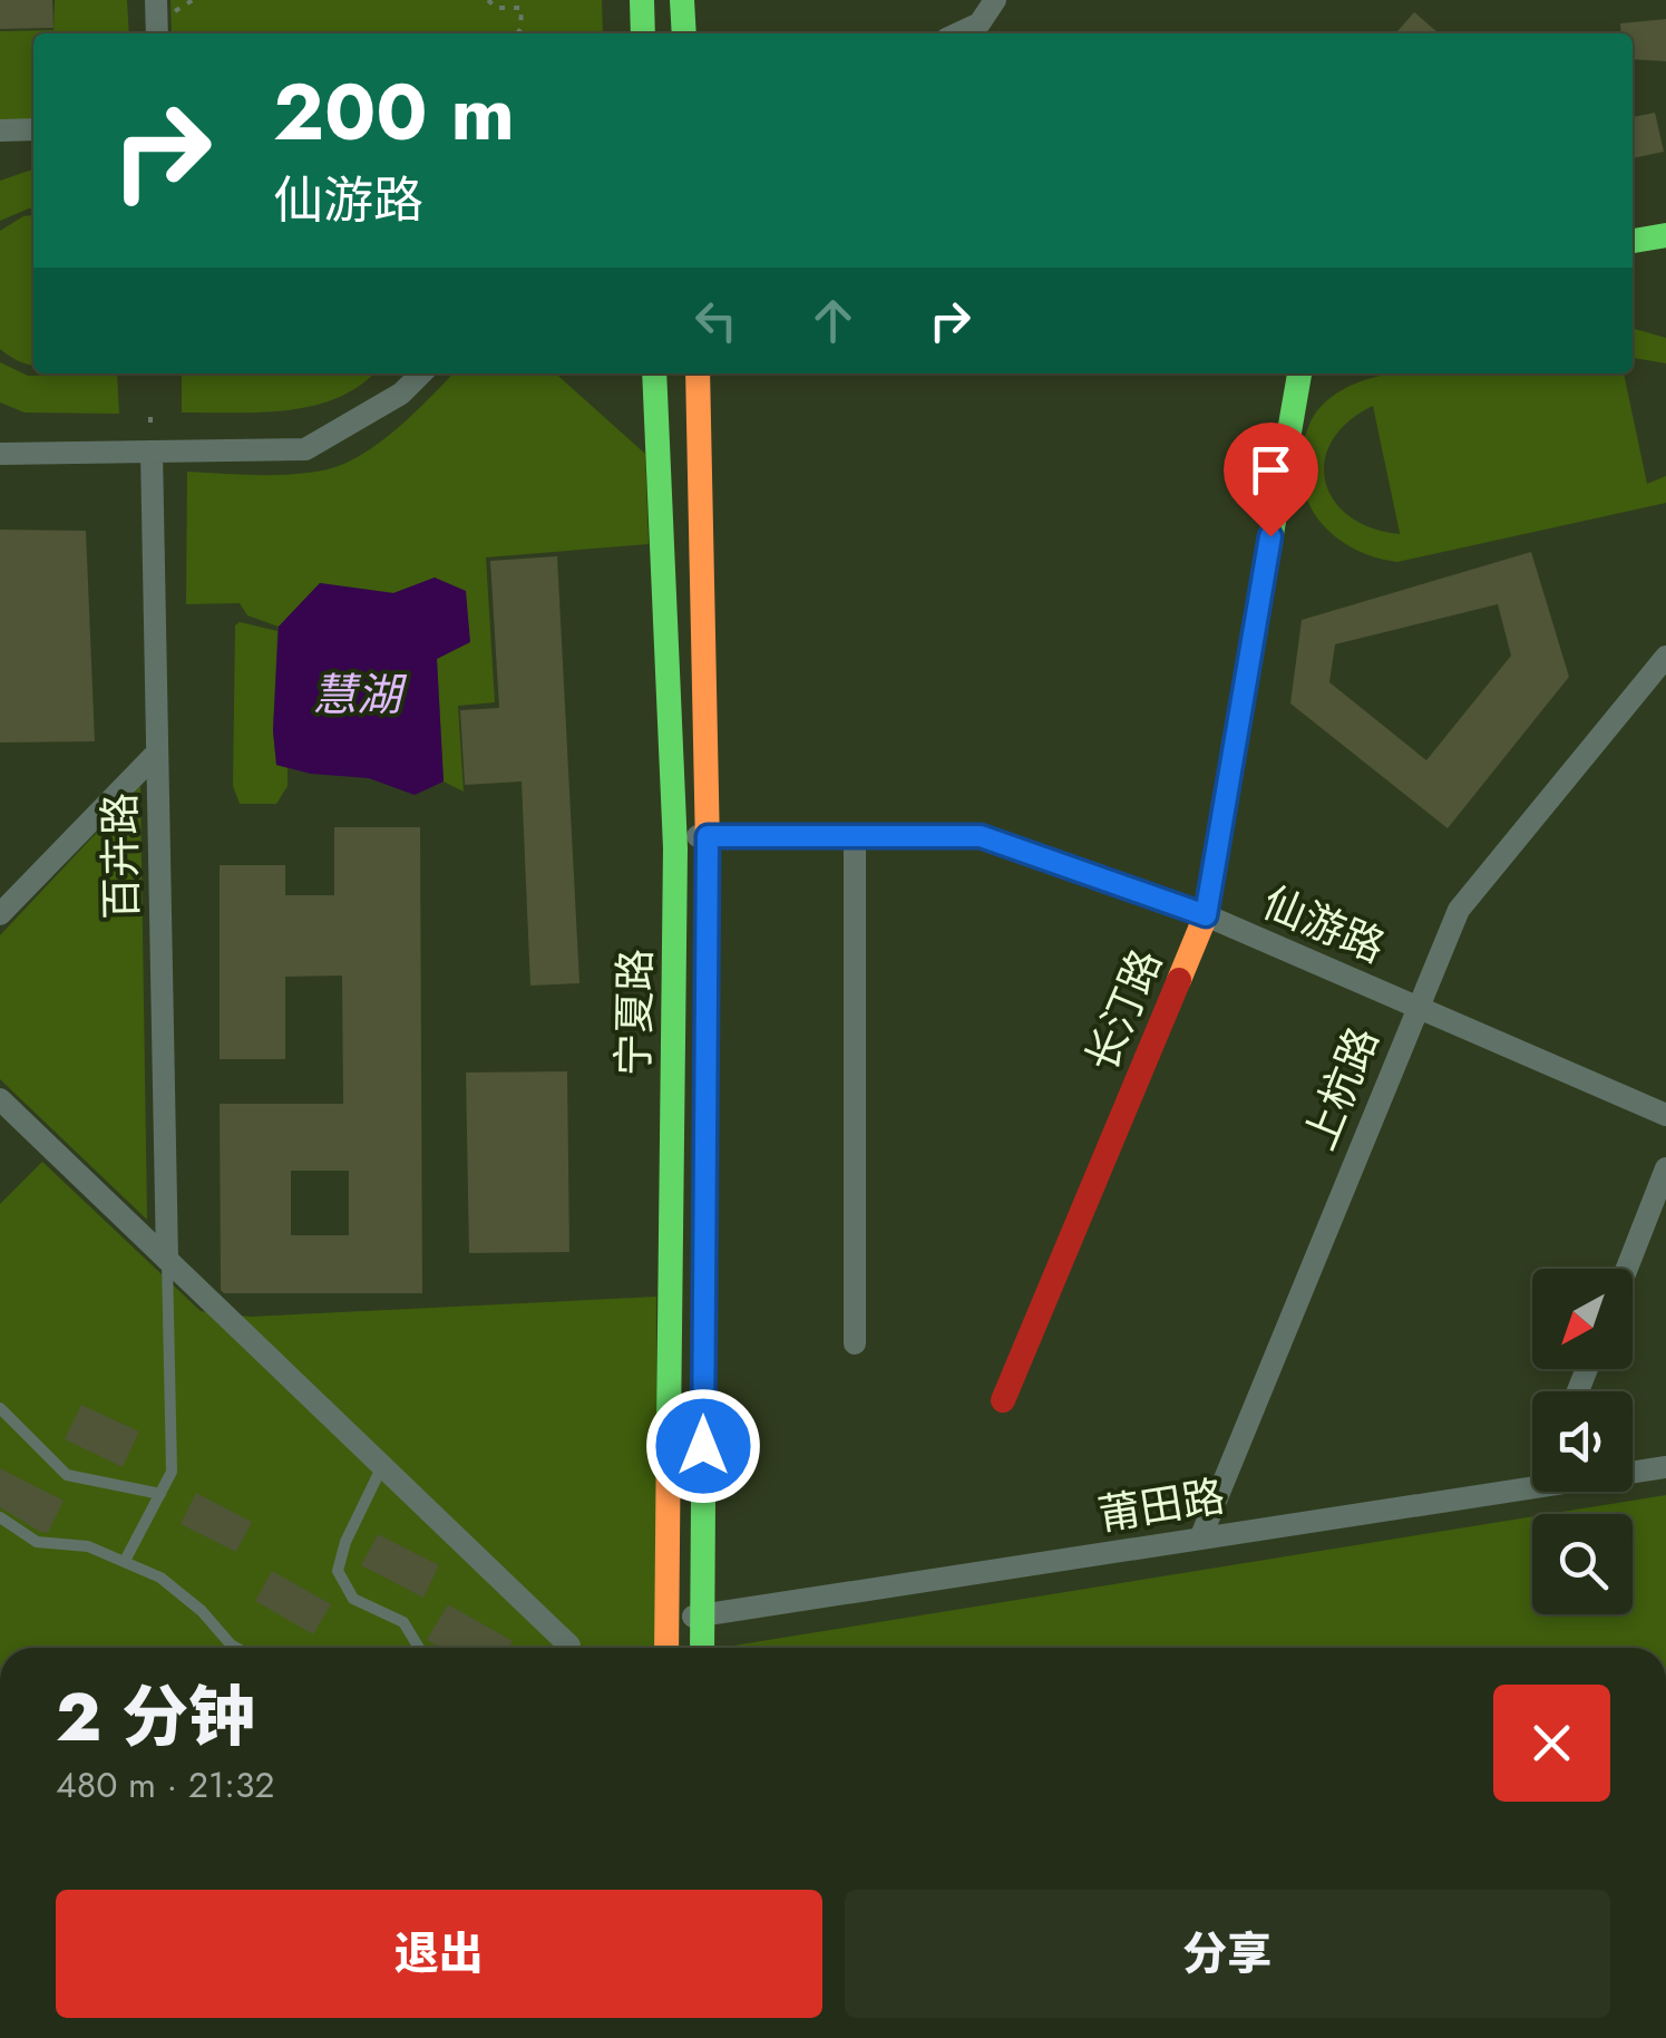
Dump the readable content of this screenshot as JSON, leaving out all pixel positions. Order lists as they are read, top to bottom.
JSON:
{
  "streets": {
    "main road": ["长汀路", "宁夏路"],
    "street": [
      "百卉路",
      "仙游路",
      "上杭路",
      "莆田路"
    ]
  },
  "crossings": [
    ["仙游路", "长汀路"],
    ["仙游路", "宁夏路"],
    ["仙游路", "上杭路"],
    ["宁夏路", "莆田路"],
    ["上杭路", "莆田路"]
  ],
  "water": ["慧湖"],
  "north": "bottom left",
  "page": {
    "turn": ["200 m", "仙游路"],
    "heading": ["2 分钟", "480 m · 21:32"],
    "buttons": ["退出", "分享"]
  }
}
